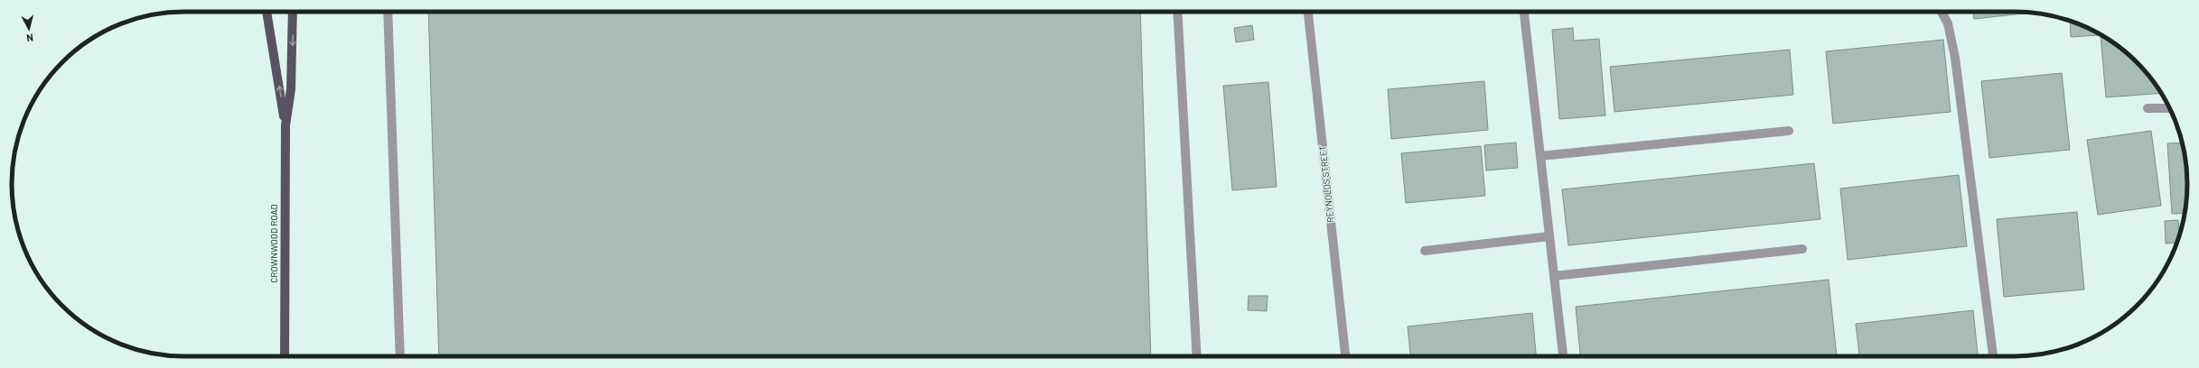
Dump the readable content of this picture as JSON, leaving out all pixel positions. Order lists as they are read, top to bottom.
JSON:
{
  "streets": {
    "main road": ["CROWNWOOD ROAD"],
    "street": ["REYNOLDS STREET"]
  },
  "north": "bottom"
}
